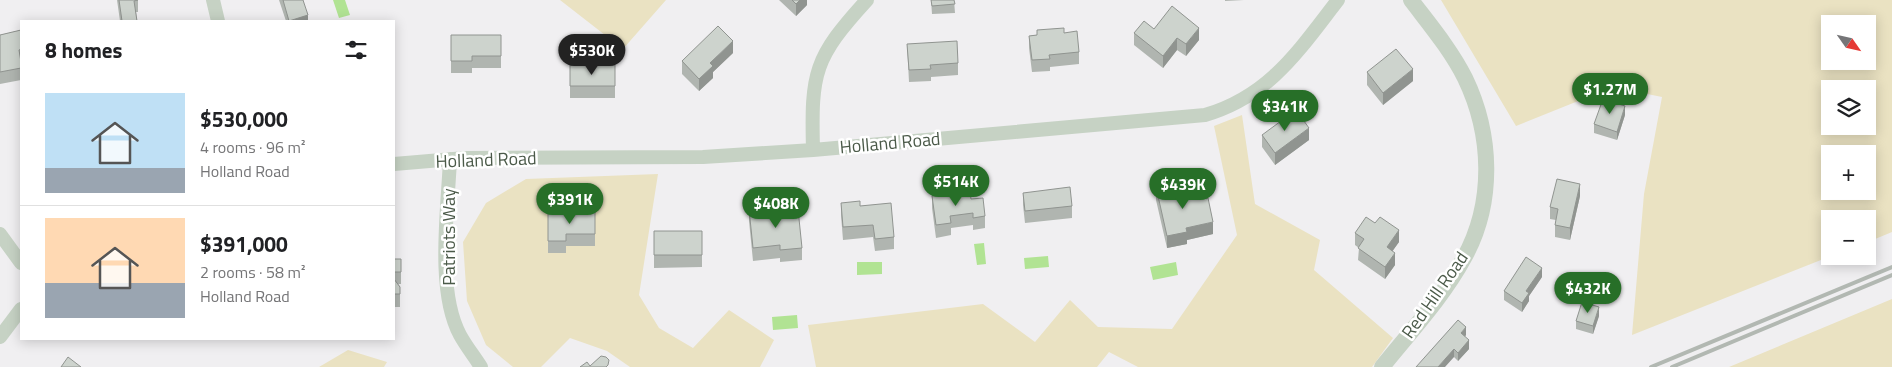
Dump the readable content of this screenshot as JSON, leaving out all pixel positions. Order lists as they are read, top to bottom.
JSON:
{
  "streets": {
    "street": ["Holland Road", "Patriots Way", "Red Hill Road"]
  },
  "crossings": [
    ["Holland Road", "Patriots Way"]
  ],
  "north": "bottom right",
  "page": {
    "map_buttons": ["+", "−"],
    "heading": "8 homes",
    "price": [
      "$530K",
      "$1.27M",
      "$341K",
      "$514K",
      "$439K",
      "$391K",
      "$408K",
      "$432K"
    ],
    "list": [
      {
        "name": "$530,000",
        "note": "4 rooms · 96 m² · Holland Road"
      },
      {
        "name": "$391,000",
        "note": "2 rooms · 58 m² · Holland Road"
      }
    ]
  }
}
